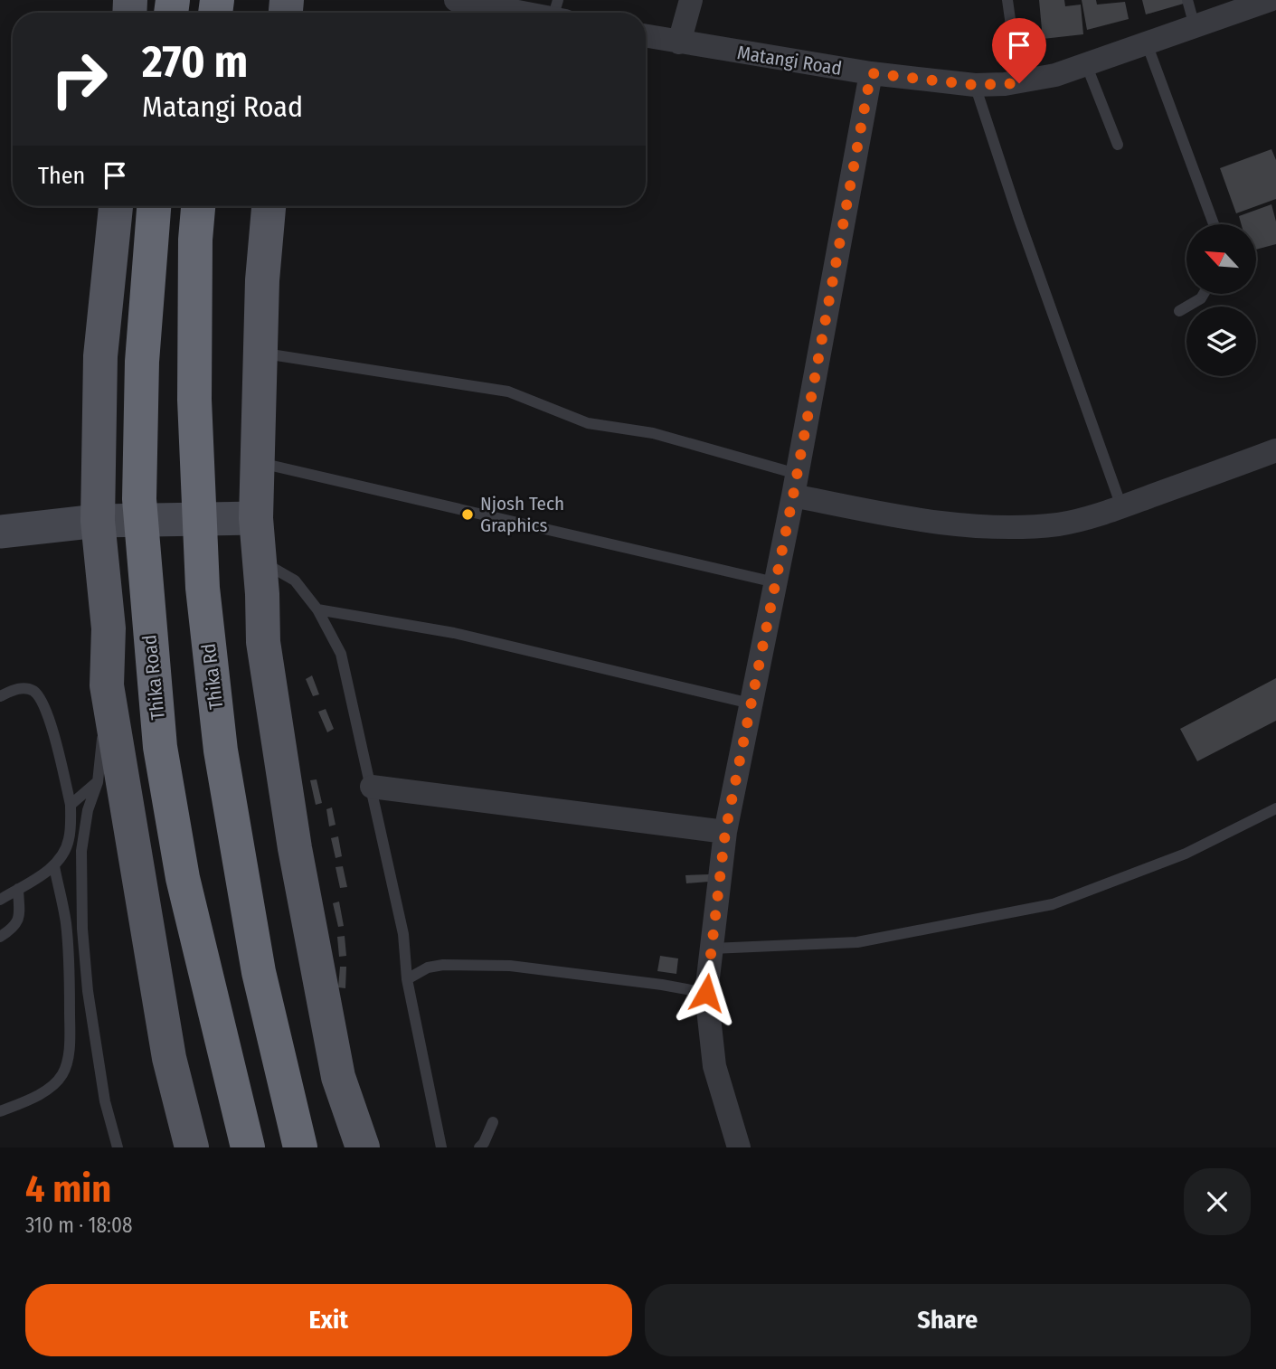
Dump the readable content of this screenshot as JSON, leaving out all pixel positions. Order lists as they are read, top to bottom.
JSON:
{
  "streets": {
    "highway": ["Thika Rd", "Thika Road"],
    "street": ["Matangi Road"]
  },
  "places": ["Njosh Tech Graphics"],
  "north": "top left",
  "page": {
    "turn": ["270 m", "Matangi Road"],
    "then": "Then",
    "heading": ["4 min", "310 m · 18:08"],
    "buttons": ["Exit", "Share"]
  }
}
